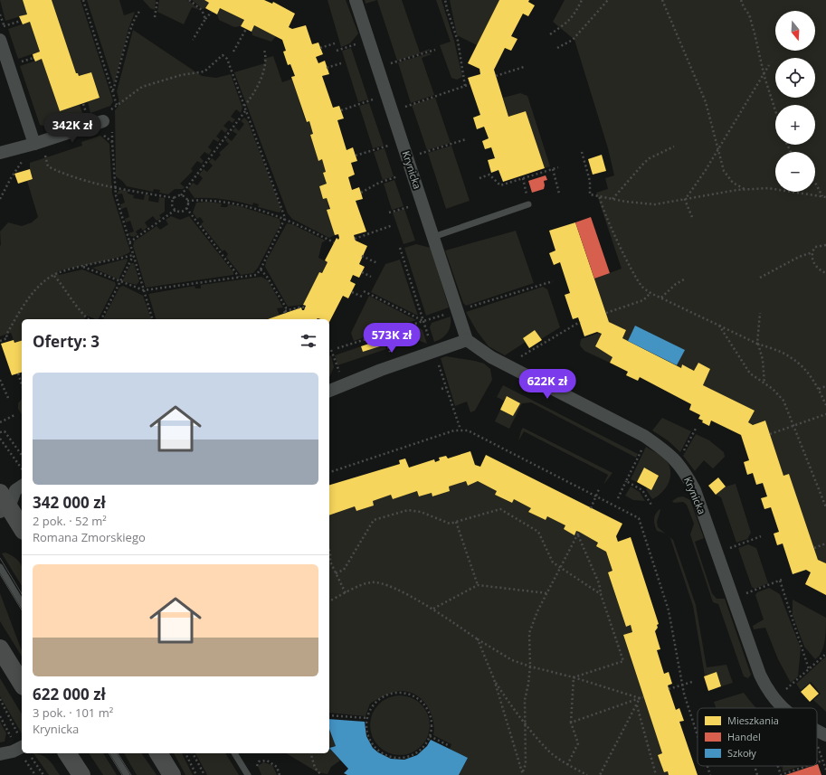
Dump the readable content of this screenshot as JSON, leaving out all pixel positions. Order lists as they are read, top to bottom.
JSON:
{
  "streets": {
    "street": ["Krynicka"]
  },
  "legend": ["Mieszkania", "Handel", "Szkoły"],
  "north": "bottom",
  "page": {
    "map_buttons": ["+", "−"],
    "price": ["342K zł", "573K zł", "622K zł"],
    "heading": "Oferty: 3",
    "list": [
      {
        "name": "342 000 zł",
        "note": "2 pok. · 52 m² · Romana Zmorskiego"
      },
      {
        "name": "622 000 zł",
        "note": "3 pok. · 101 m² · Krynicka"
      }
    ]
  }
}
